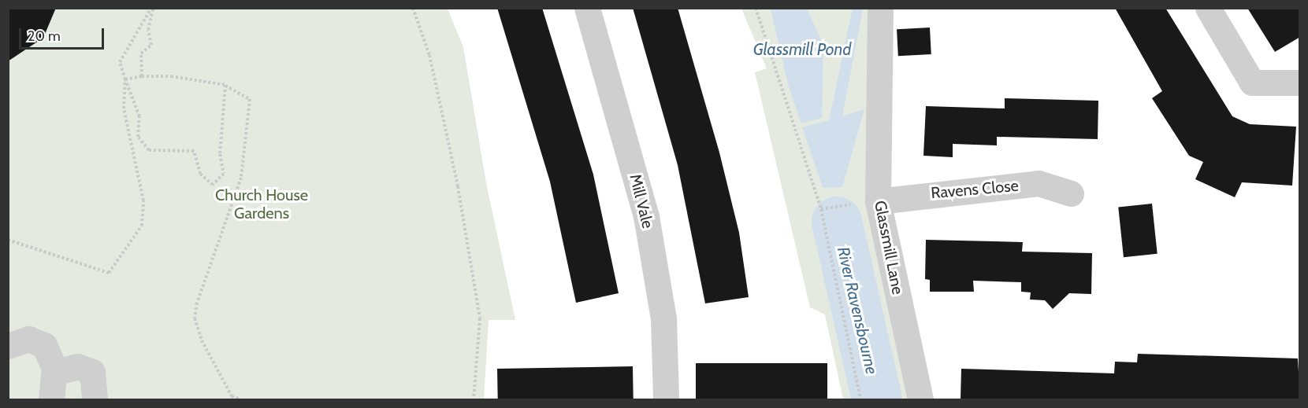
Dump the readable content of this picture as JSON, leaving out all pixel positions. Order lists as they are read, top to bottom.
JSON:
{
  "streets": {
    "street": ["Ravens Close", "Mill Vale", "Glassmill Lane"]
  },
  "crossings": [
    ["Ravens Close", "Glassmill Lane"]
  ],
  "water": ["Glassmill Pond", "River Ravensbourne"],
  "parks": ["Church House Gardens"],
  "scale_bar": "20 m"
}
